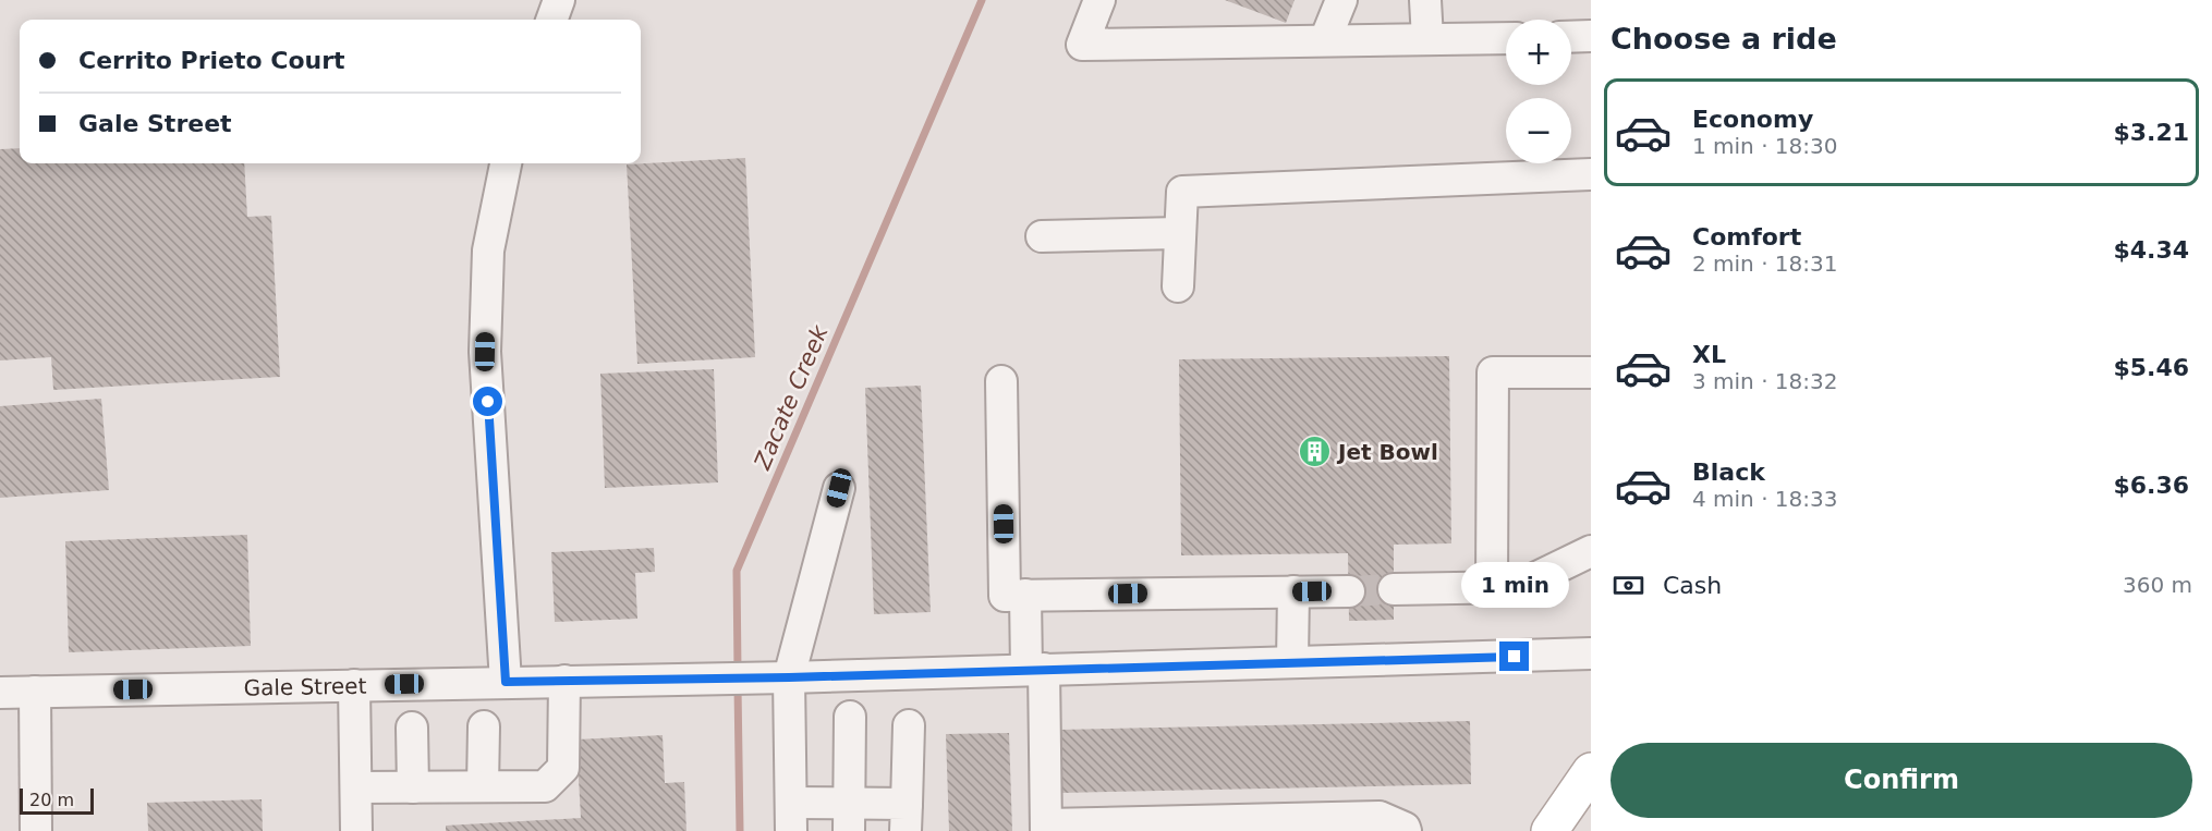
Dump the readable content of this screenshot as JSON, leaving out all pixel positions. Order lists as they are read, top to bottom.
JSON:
{
  "streets": {
    "street": ["Gale Street"]
  },
  "water": ["Zacate Creek"],
  "places": {
    "building": ["Jet Bowl"]
  },
  "scale_bar": "20 m",
  "page": {
    "heading": "Choose a ride",
    "map_buttons": ["+", "−"],
    "banner": ["Cerrito Prieto Court", "Gale Street"],
    "list": [
      {
        "name": "Economy",
        "note": "1 min · 18:30",
        "value": "$3.21"
      },
      {
        "name": "Comfort",
        "note": "2 min · 18:31",
        "value": "$4.34"
      },
      {
        "name": "XL",
        "note": "3 min · 18:32",
        "value": "$5.46"
      },
      {
        "name": "Black",
        "note": "4 min · 18:33",
        "value": "$6.36"
      }
    ],
    "pay": ["Cash", "360 m"],
    "bubble": "1 min",
    "buttons": "Confirm",
    "scale": "20 m"
  }
}
